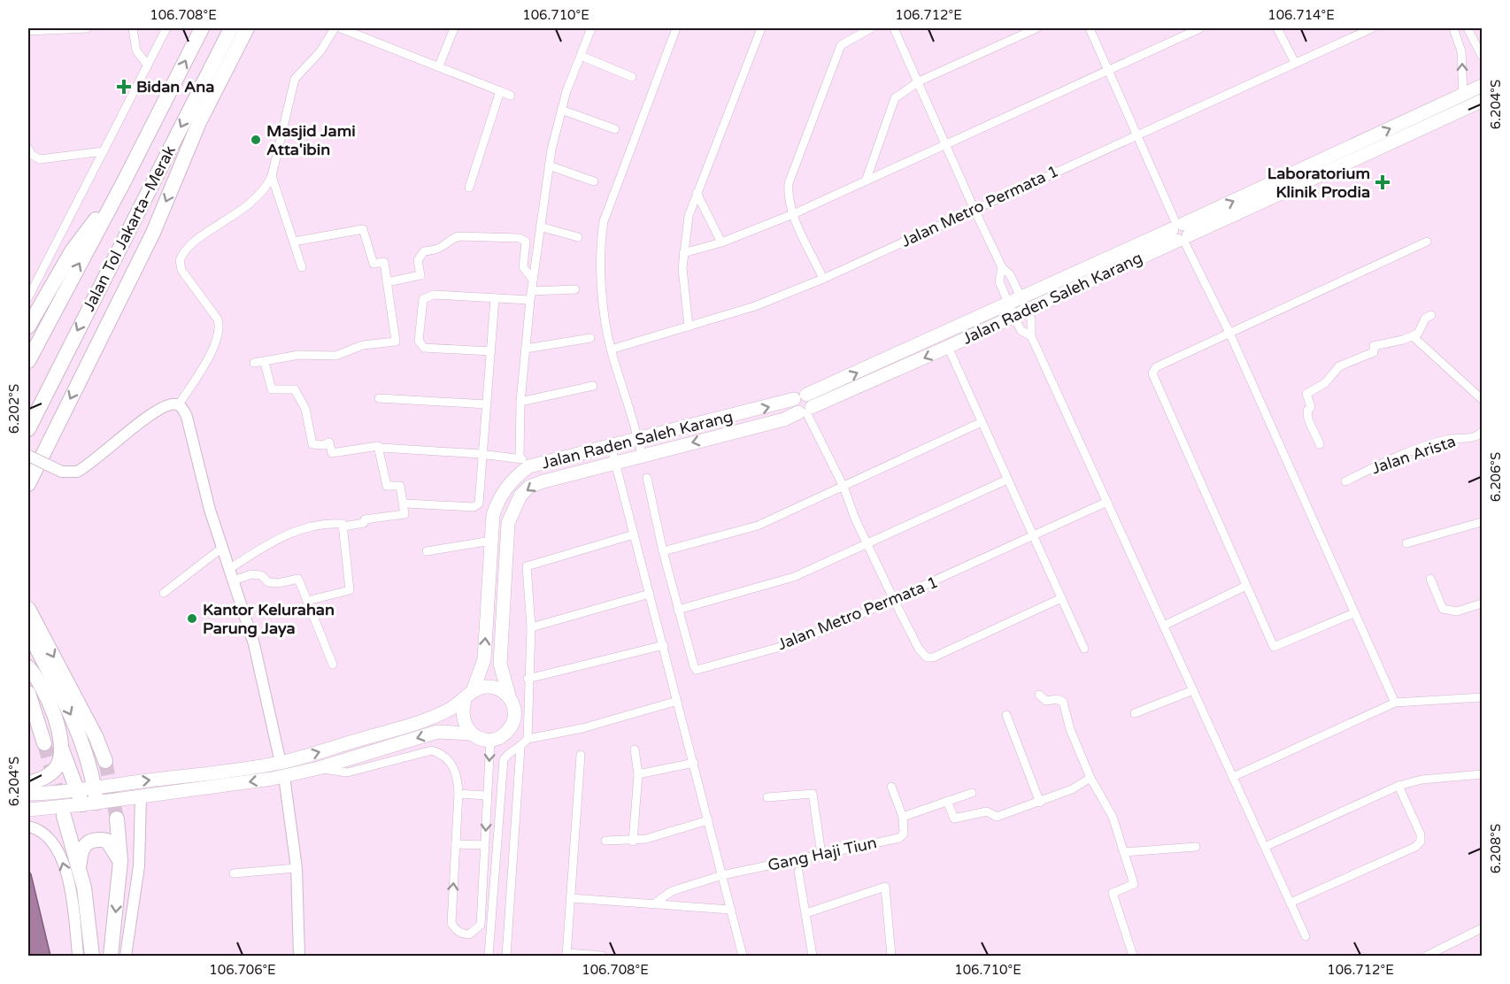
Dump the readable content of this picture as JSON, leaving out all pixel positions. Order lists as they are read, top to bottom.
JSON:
{
  "streets": {
    "highway": ["Jalan Tol Jakarta–Merak"],
    "main road": ["Jalan Raden Saleh Karang"],
    "street": ["Jalan Metro Permata 1", "Jalan Arista", "Gang Haji Tiun"]
  },
  "places": {
    "health": ["Bidan Ana", "Laboratorium Klinik Prodia"],
    "other": ["Masjid Jami Atta'ibin", "Kantor Kelurahan Parung Jaya"]
  },
  "coordinates": [
    "106.708°E",
    "106.710°E",
    "106.712°E",
    "106.714°E",
    "6.204°S",
    "6.202°S",
    "6.206°S",
    "6.208°S",
    "106.706°E"
  ]
}
